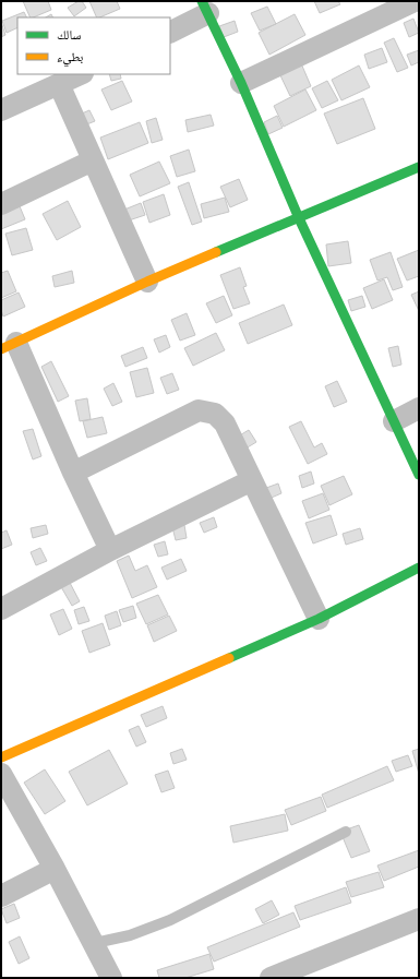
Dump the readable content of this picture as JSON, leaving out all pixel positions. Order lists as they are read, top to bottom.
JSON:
{
  "legend": ["سالك", "بطيء"]
}
